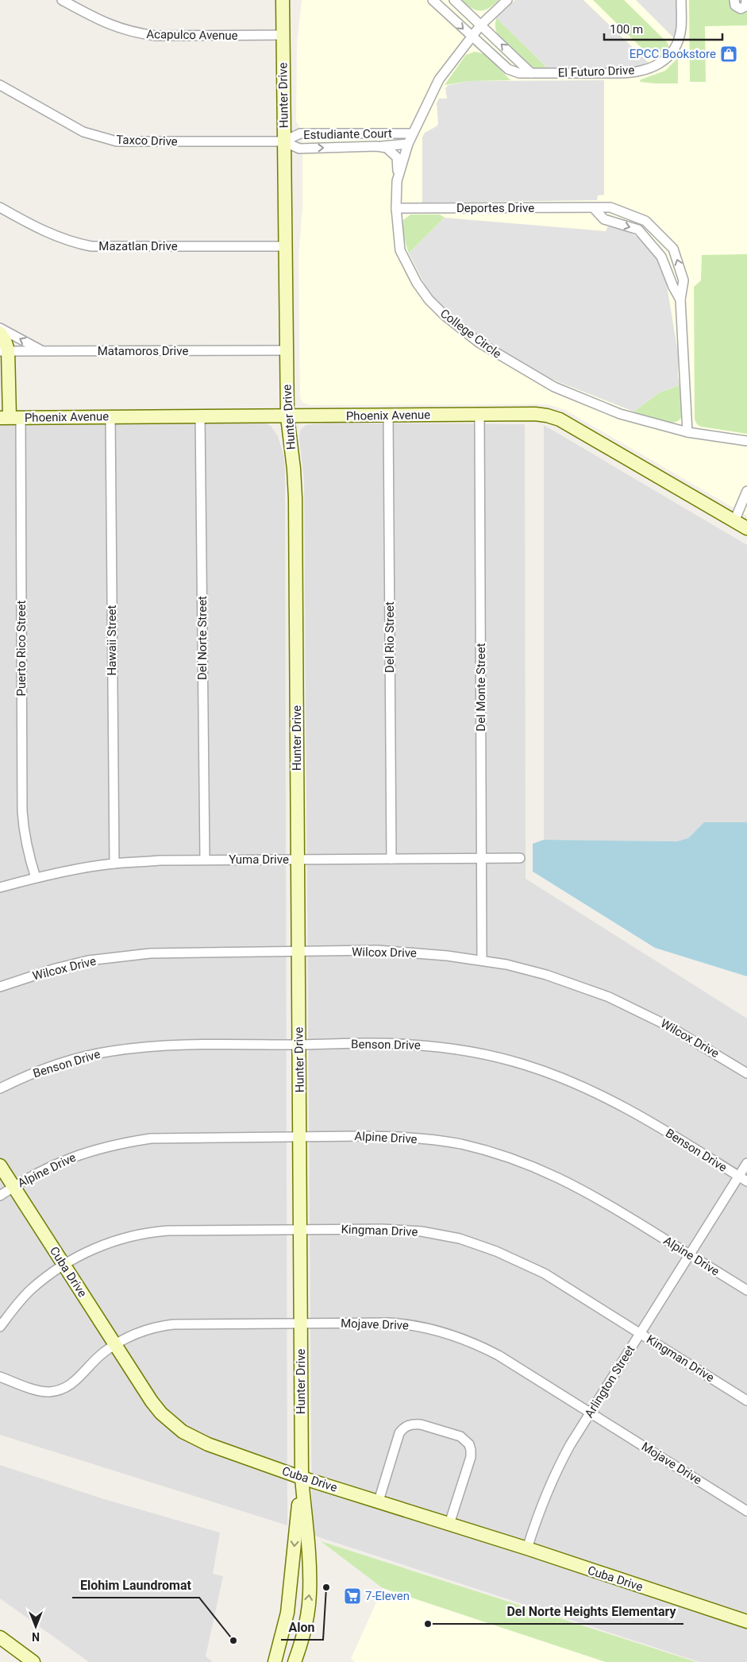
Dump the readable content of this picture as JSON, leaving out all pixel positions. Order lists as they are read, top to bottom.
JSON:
{
  "streets": {
    "main road": [
      "Hunter Drive",
      "Phoenix Avenue",
      "Puerto Rico Street",
      "Cuba Drive"
    ],
    "street": [
      "Acapulco Avenue",
      "El Futuro Drive",
      "Estudiante Court",
      "Taxco Drive",
      "Deportes Drive",
      "Mazatlan Drive",
      "College Circle",
      "Matamoros Drive",
      "Del Rio Street",
      "Del Norte Street",
      "Hawaii Street",
      "Del Monte Street",
      "Yuma Drive",
      "Wilcox Drive",
      "Benson Drive",
      "Alpine Drive",
      "Kingman Drive",
      "Mojave Drive",
      "Arlington Street"
    ]
  },
  "crossings": [
    ["Acapulco Avenue", "Hunter Drive"],
    ["El Futuro Drive", "College Circle"],
    ["Hunter Drive", "Estudiante Court"],
    ["Hunter Drive", "Taxco Drive"],
    ["Hunter Drive", "Mazatlan Drive"],
    ["Hunter Drive", "Matamoros Drive"],
    ["Hunter Drive", "Phoenix Avenue"],
    ["Hunter Drive", "Yuma Drive"],
    ["Hunter Drive", "Wilcox Drive"],
    ["Hunter Drive", "Benson Drive"],
    ["Hunter Drive", "Alpine Drive"],
    ["Hunter Drive", "Kingman Drive"],
    ["Hunter Drive", "Cuba Drive"],
    ["Hunter Drive", "Mojave Drive"],
    ["Estudiante Court", "Taxco Drive"],
    ["Estudiante Court", "College Circle"],
    ["Deportes Drive", "College Circle"],
    ["Matamoros Drive", "Puerto Rico Street"],
    ["Phoenix Avenue", "Del Rio Street"],
    ["Phoenix Avenue", "Del Norte Street"],
    ["Phoenix Avenue", "Hawaii Street"],
    ["Phoenix Avenue", "Puerto Rico Street"],
    ["Phoenix Avenue", "Del Monte Street"],
    ["Del Rio Street", "Yuma Drive"],
    ["Del Norte Street", "Yuma Drive"],
    ["Hawaii Street", "Yuma Drive"],
    ["Puerto Rico Street", "Yuma Drive"],
    ["Del Monte Street", "Yuma Drive"],
    ["Del Monte Street", "Wilcox Drive"],
    ["Benson Drive", "Arlington Street"],
    ["Alpine Drive", "Cuba Drive"],
    ["Alpine Drive", "Arlington Street"],
    ["Kingman Drive", "Cuba Drive"],
    ["Kingman Drive", "Arlington Street"],
    ["Cuba Drive", "Mojave Drive"],
    ["Cuba Drive", "Arlington Street"],
    ["Mojave Drive", "Arlington Street"]
  ],
  "places": {
    "shop": ["EPCC Bookstore"],
    "other": ["Alon", "Del Norte Heights Elementary", "Elohim Laundromat"],
    "supermarket": ["7-Eleven"]
  },
  "scale_bar": "100 m",
  "north": "bottom"
}
